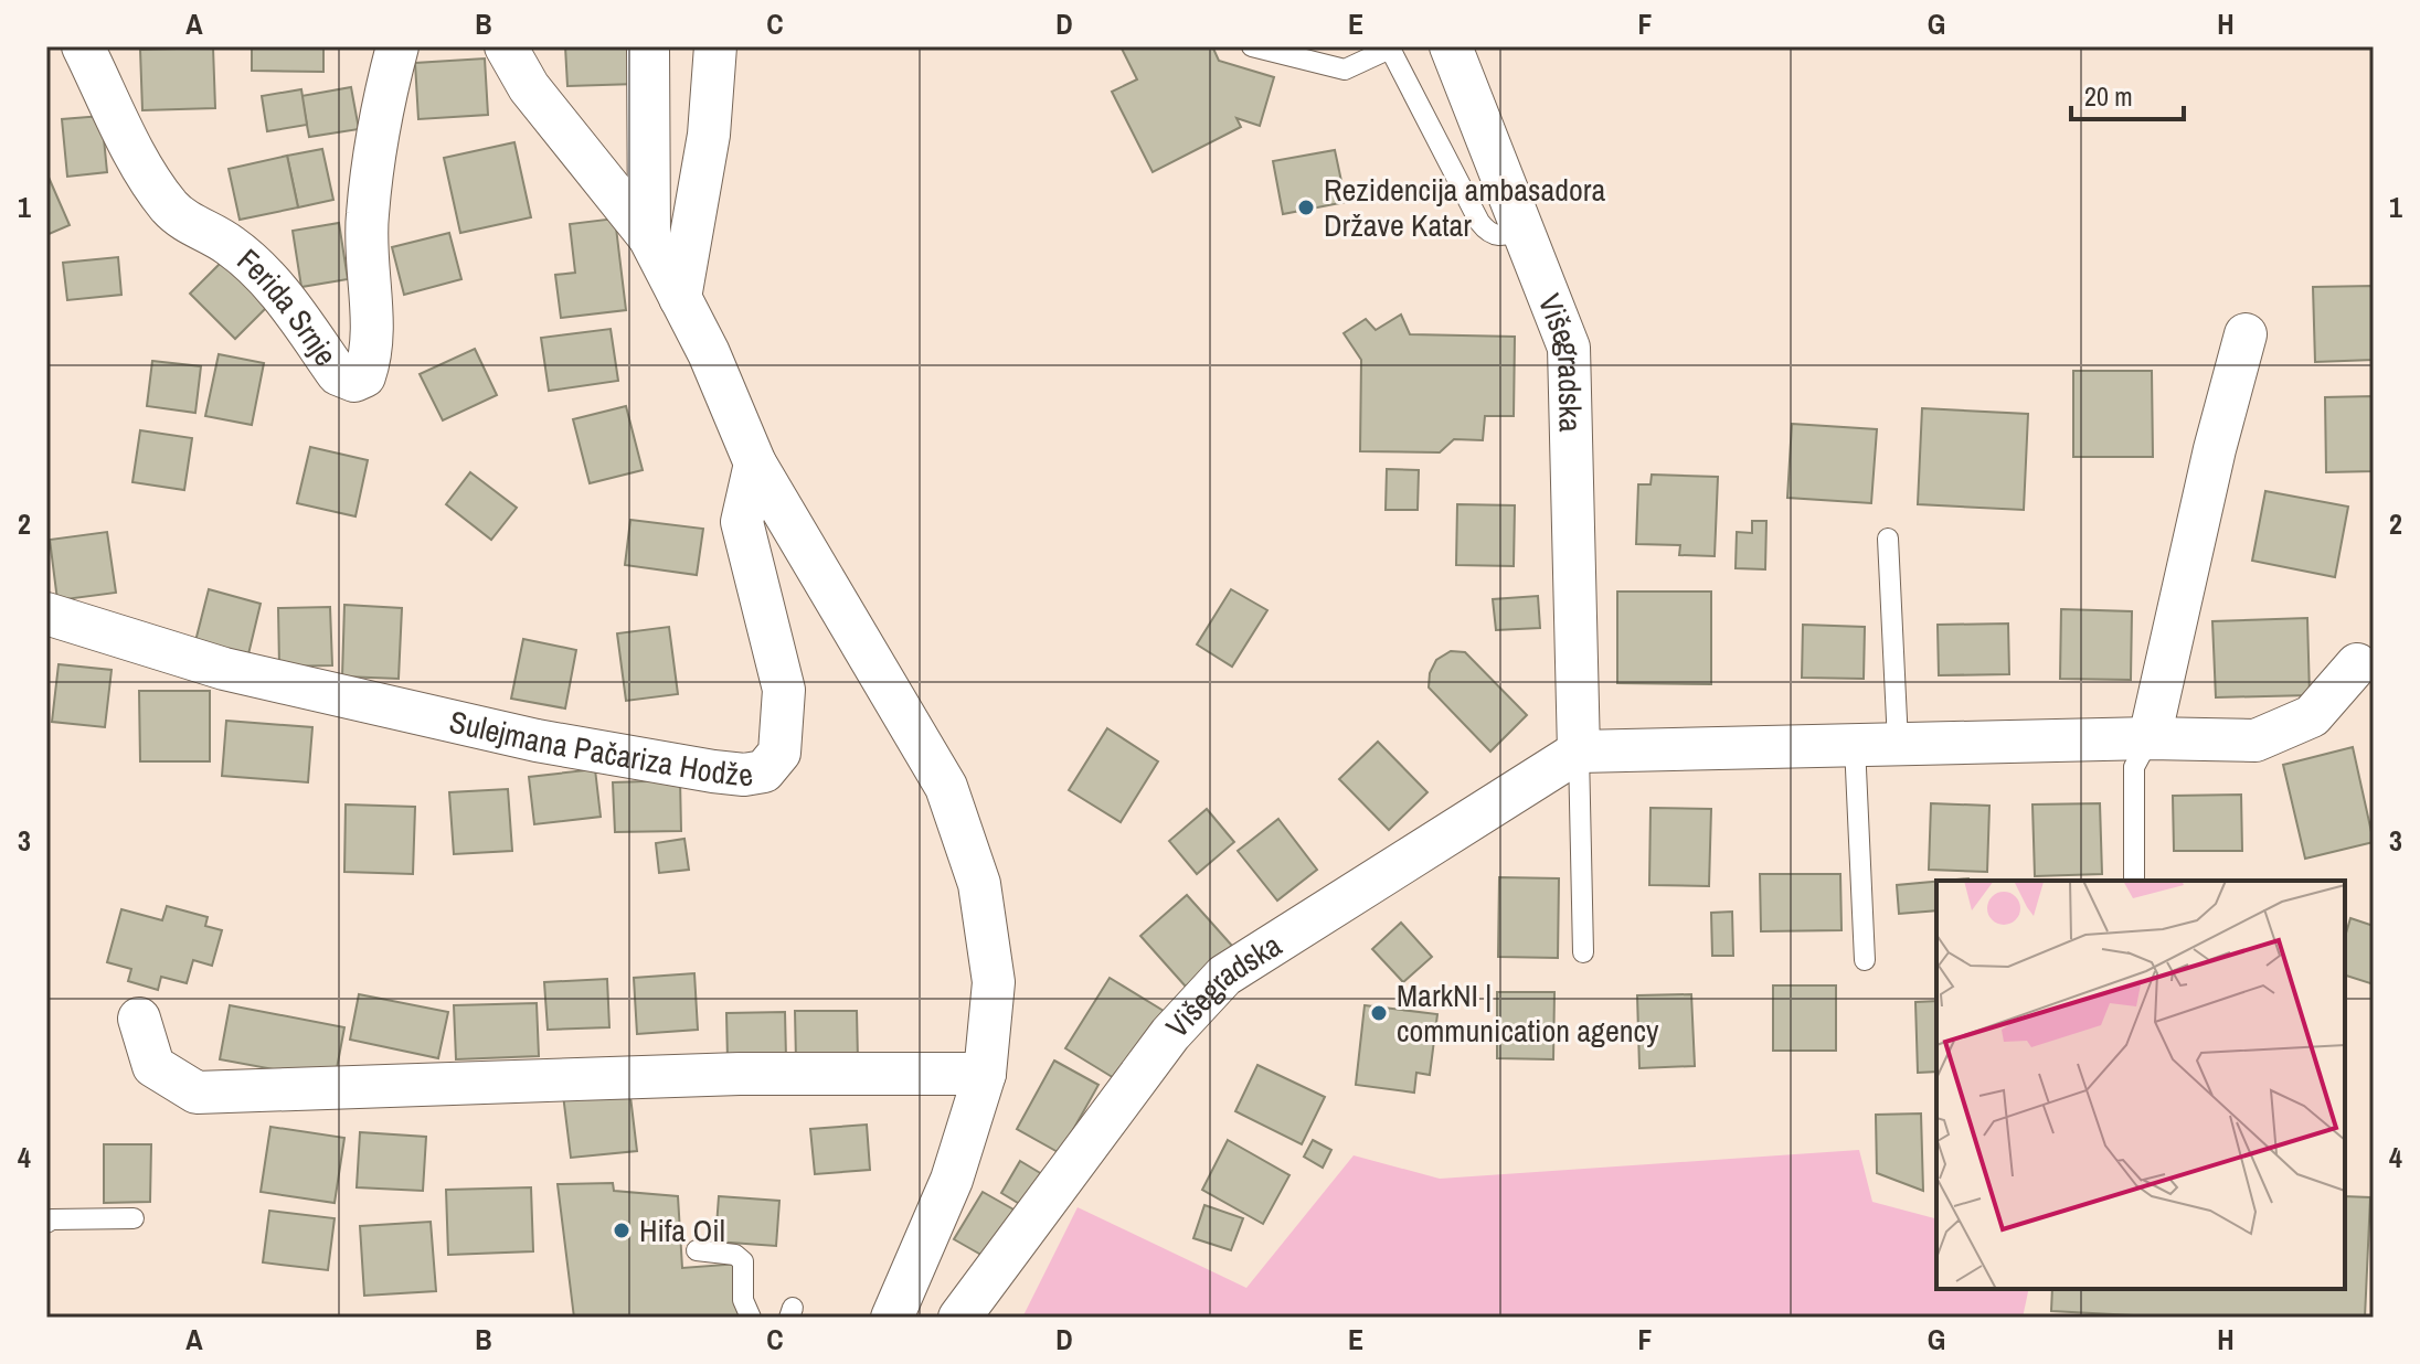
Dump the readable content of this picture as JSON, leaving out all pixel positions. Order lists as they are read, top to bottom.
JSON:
{
  "streets": {
    "street": ["Ferida Srnje", "Višegradska", "Sulejmana Pačariza Hodže"]
  },
  "places": ["Rezidencija ambasadora Države Katar", "MarkNI | communication agency", "Hifa Oil"],
  "scale_bar": "20 m",
  "grid": {
    "columns": [
      "A",
      "B",
      "C",
      "D",
      "E",
      "F",
      "G",
      "H"
    ],
    "rows": [
      "1",
      "2",
      "3",
      "4"
    ]
  }
}
